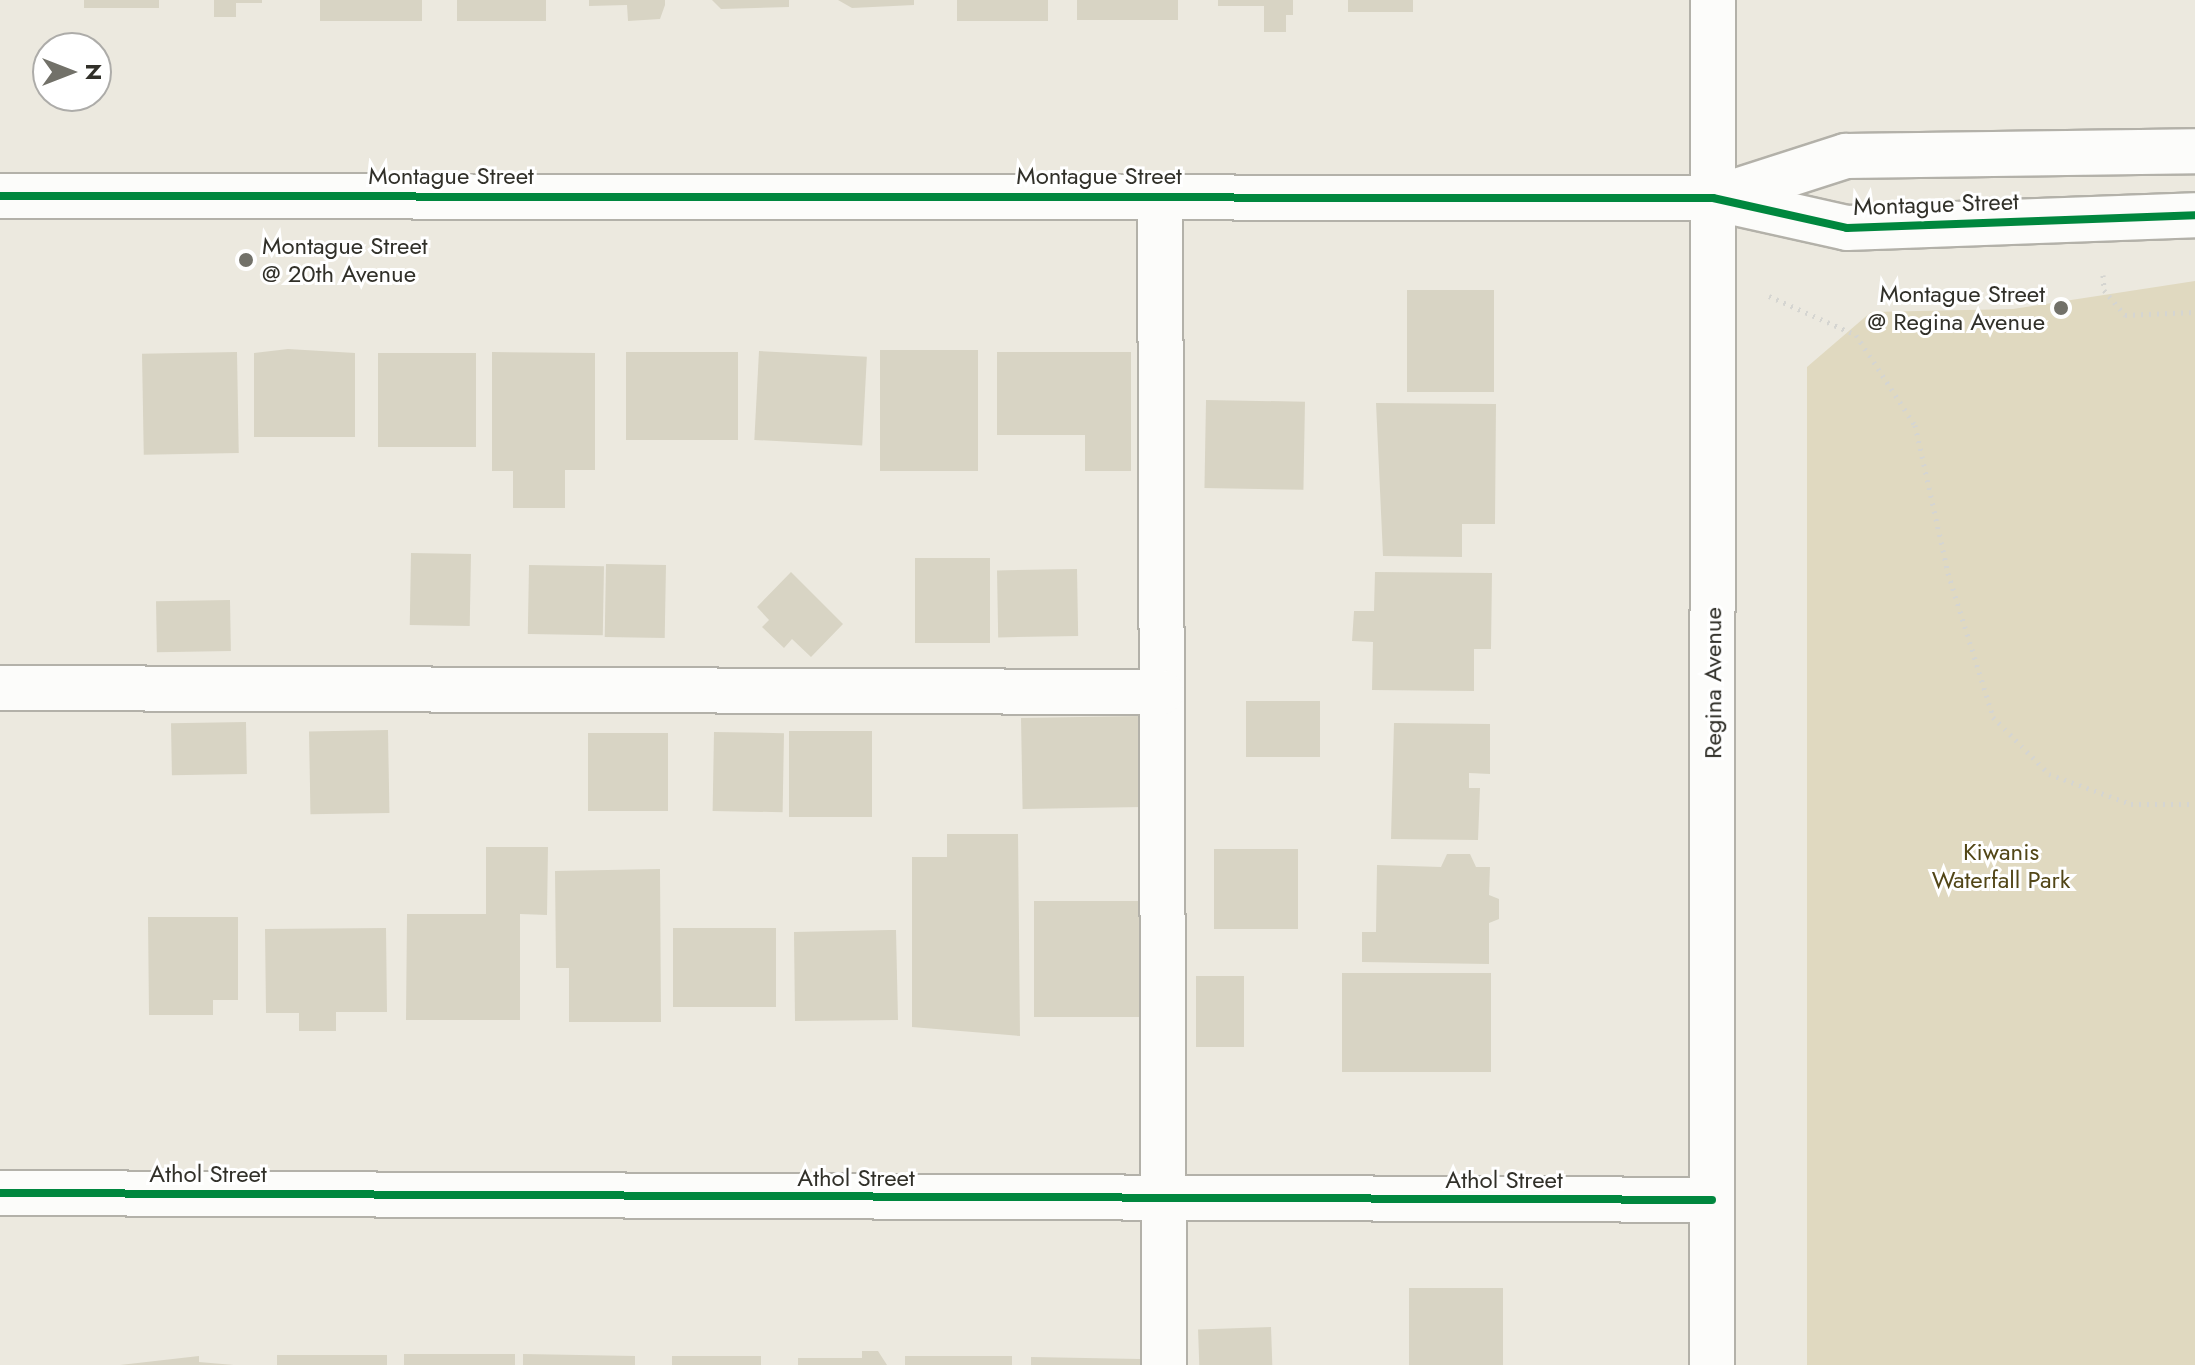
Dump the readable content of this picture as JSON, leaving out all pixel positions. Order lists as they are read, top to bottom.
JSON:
{
  "streets": {
    "street": ["Montague Street", "Regina Avenue", "Athol Street"]
  },
  "crossings": [
    ["Montague Street", "Regina Avenue"],
    ["Regina Avenue", "Athol Street"]
  ],
  "parks": ["Kiwanis Waterfall Park"],
  "places": ["Montague Street @ 20th Avenue", "Montague Street @ Regina Avenue"],
  "north": "right"
}
